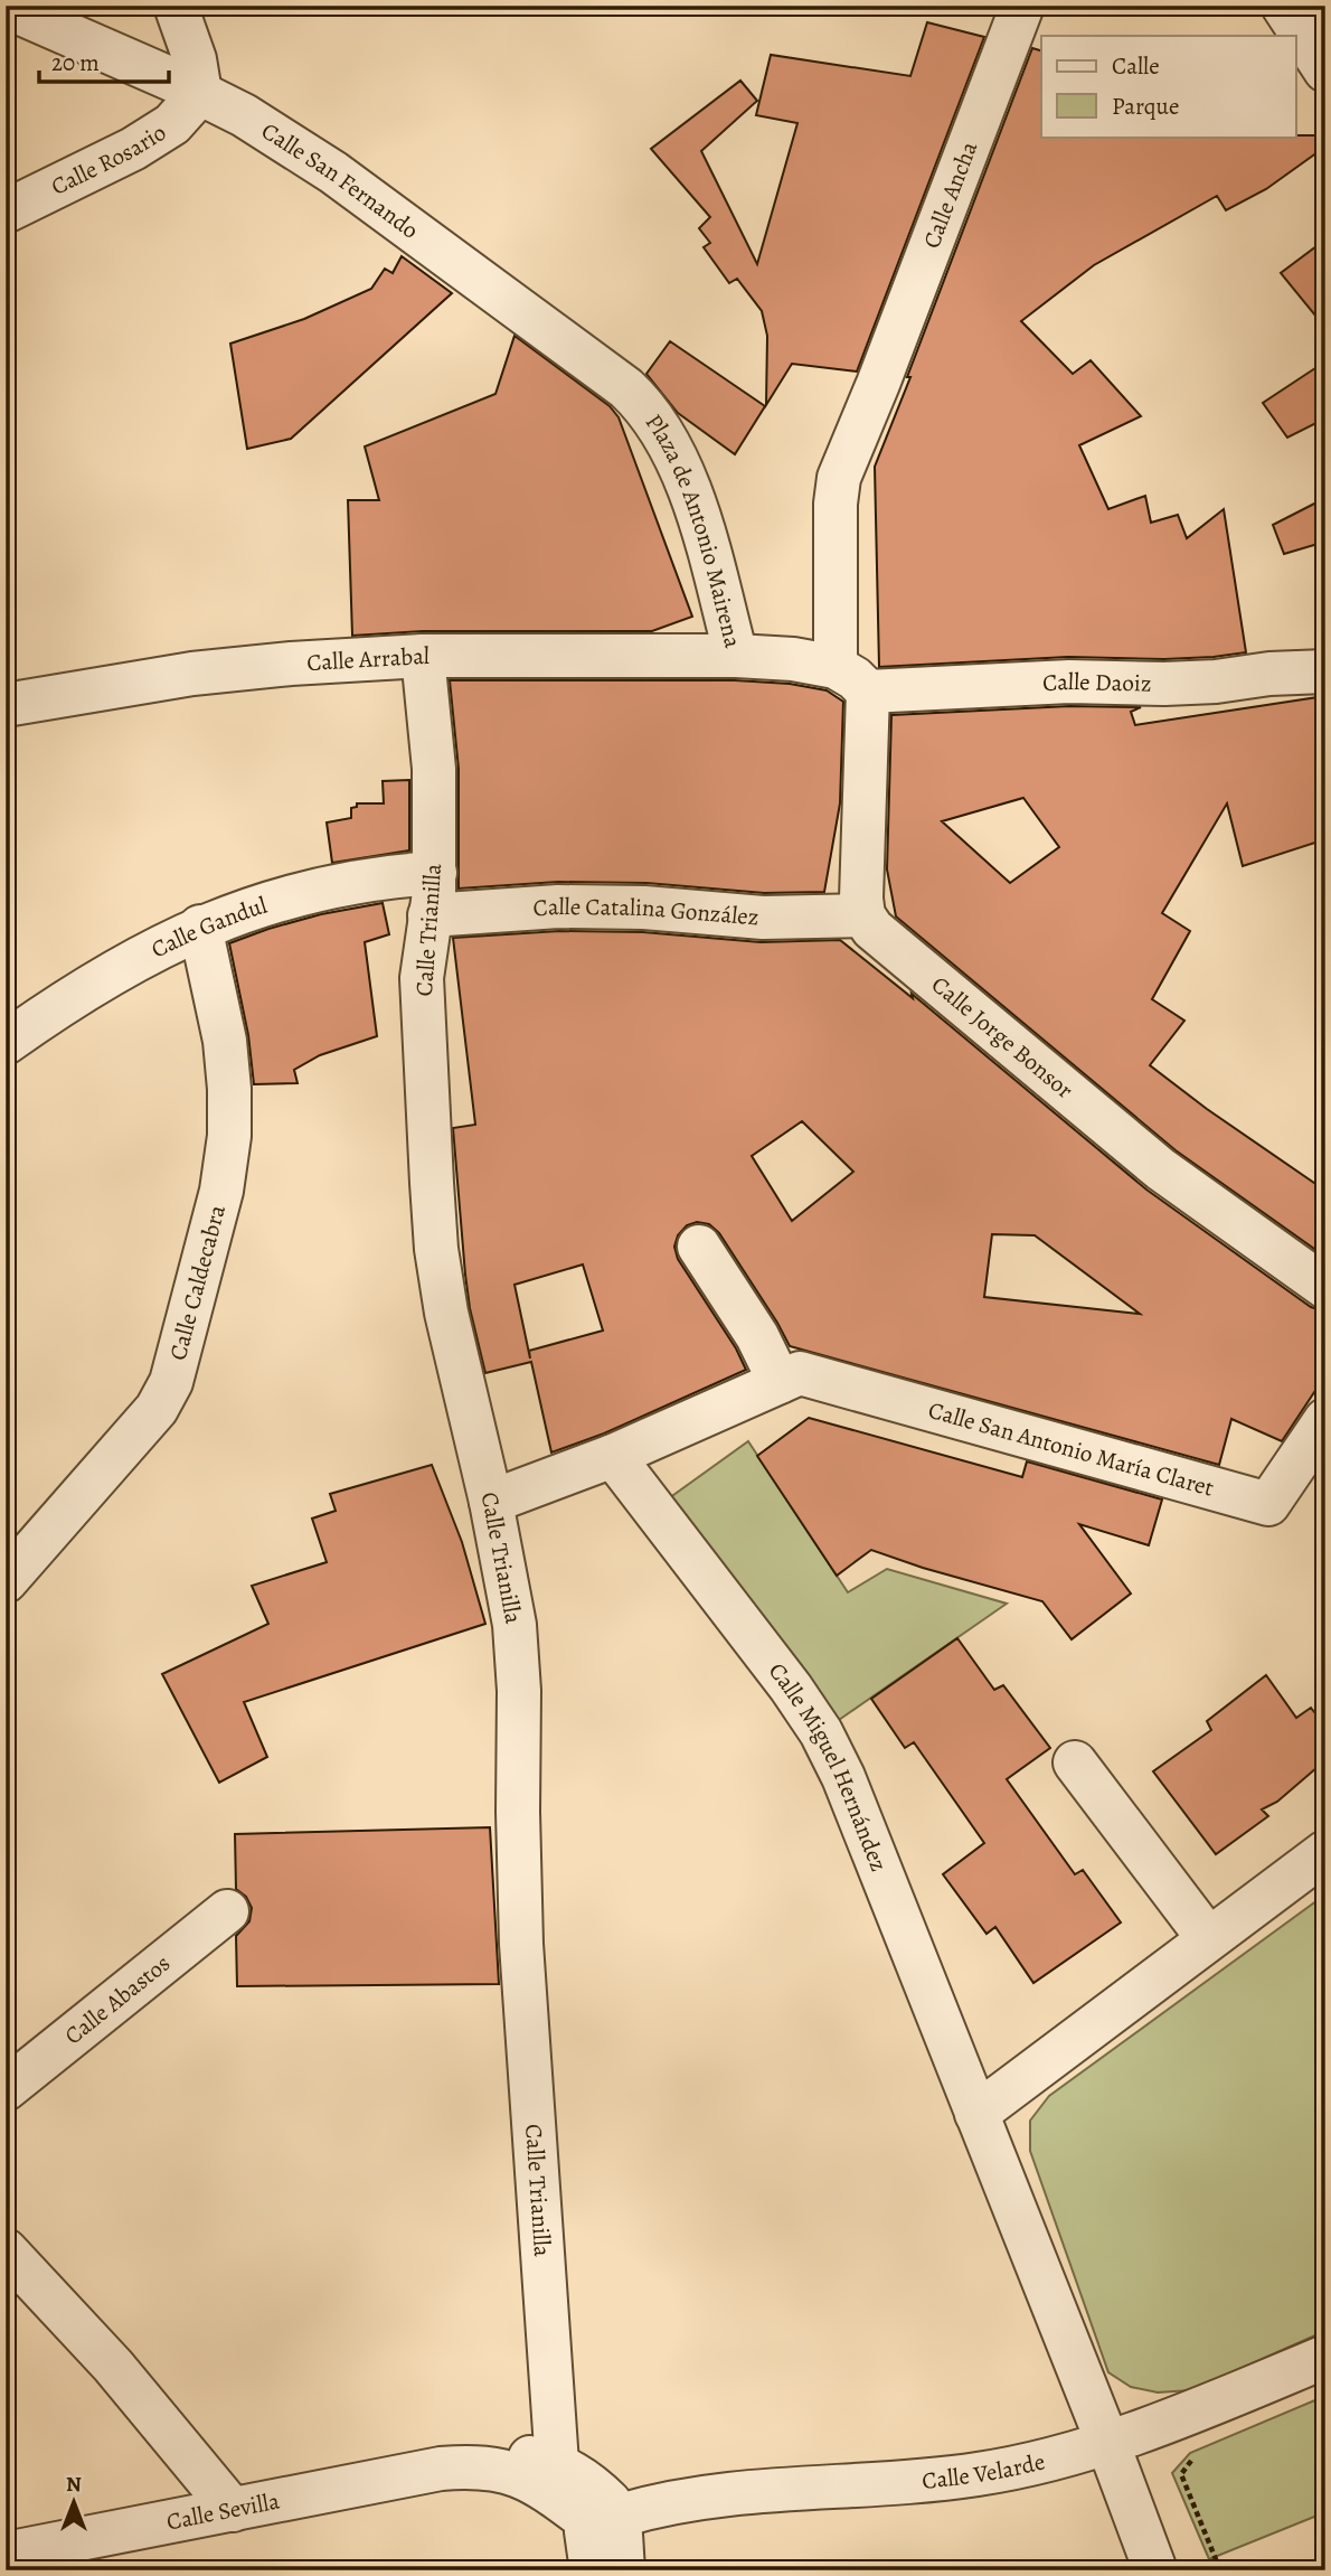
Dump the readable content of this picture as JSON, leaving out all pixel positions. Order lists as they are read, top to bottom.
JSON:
{
  "streets": {
    "street": [
      "Calle Rosario",
      "Calle San Fernando",
      "Calle Ancha",
      "Plaza de Antonio Mairena",
      "Calle Arrabal",
      "Calle Daoiz",
      "Calle Catalina González",
      "Calle Gandul",
      "Calle Trianilla",
      "Calle Jorge Bonsor",
      "Calle Caldecabra",
      "Calle San Antonio María Claret",
      "Calle Miguel Hernández",
      "Calle Abastos",
      "Calle Velarde",
      "Calle Sevilla"
    ]
  },
  "crossings": [
    ["Calle Rosario", "Calle San Fernando"],
    ["Calle San Fernando", "Plaza de Antonio Mairena"],
    ["Calle Ancha", "Plaza de Antonio Mairena"],
    ["Calle Ancha", "Calle Daoiz"],
    ["Plaza de Antonio Mairena", "Calle Arrabal"],
    ["Plaza de Antonio Mairena", "Calle Daoiz"],
    ["Calle Arrabal", "Calle Trianilla"],
    ["Calle Catalina González", "Calle Trianilla"],
    ["Calle Catalina González", "Calle Jorge Bonsor"],
    ["Calle Gandul", "Calle Trianilla"],
    ["Calle Gandul", "Calle Caldecabra"],
    ["Calle Trianilla", "Calle San Antonio María Claret"],
    ["Calle Trianilla", "Calle Sevilla"],
    ["Calle San Antonio María Claret", "Calle Miguel Hernández"],
    ["Calle Miguel Hernández", "Calle Velarde"],
    ["Calle Velarde", "Calle Sevilla"]
  ],
  "legend": ["Calle", "Parque"],
  "scale_bar": "20 m",
  "north": "top"
}
